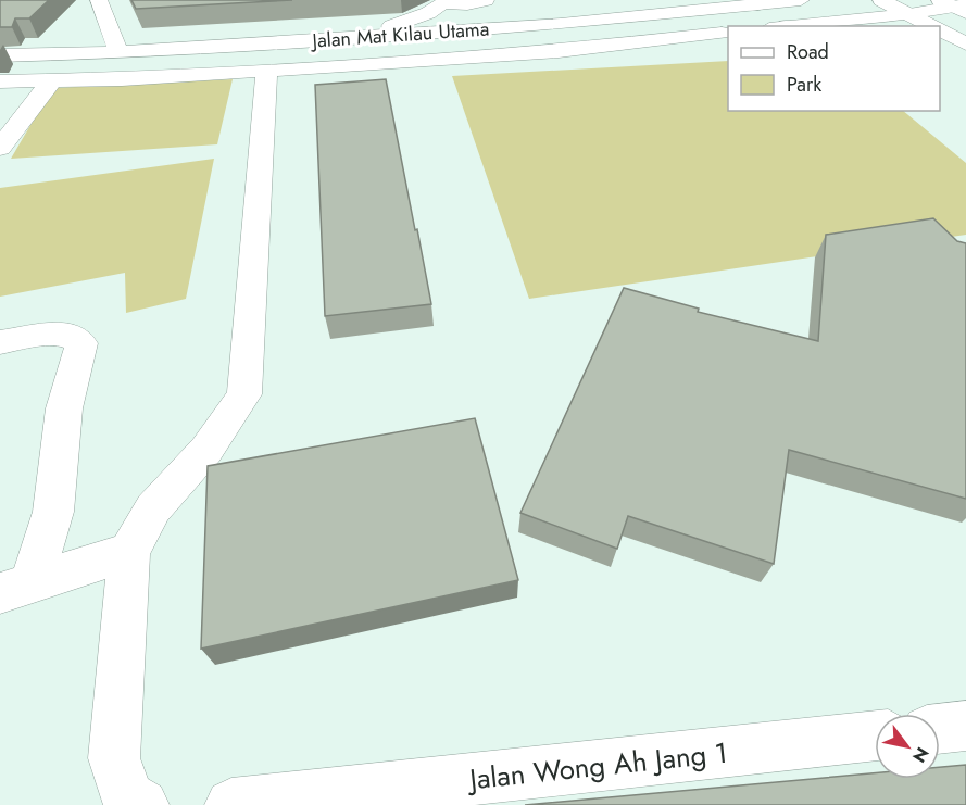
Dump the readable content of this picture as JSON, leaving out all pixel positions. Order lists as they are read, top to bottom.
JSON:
{
  "streets": {
    "street": ["Jalan Mat Kilau Utama", "Jalan Wong Ah Jang 1"]
  },
  "legend": ["Road", "Park"],
  "north": "bottom right"
}
